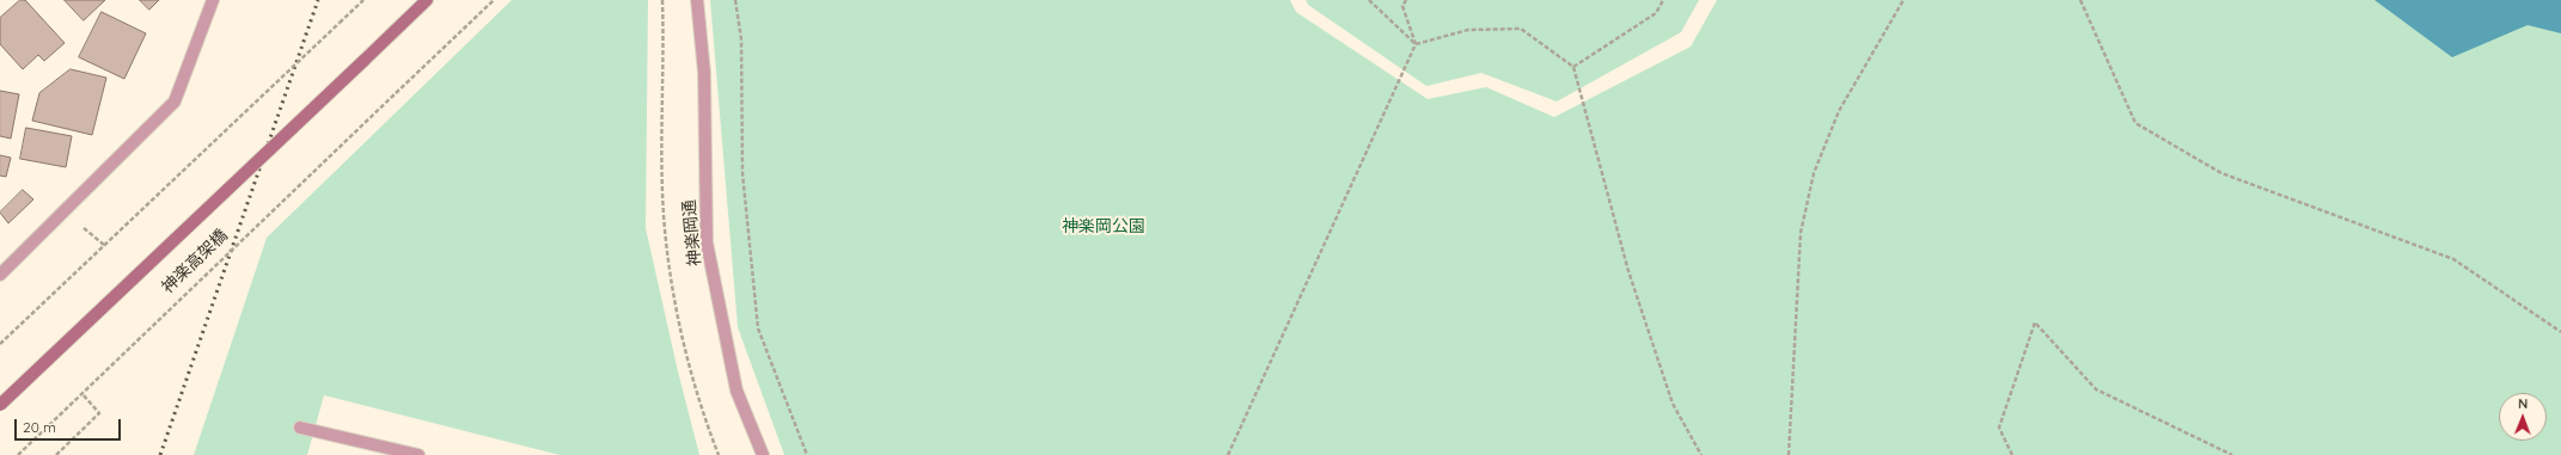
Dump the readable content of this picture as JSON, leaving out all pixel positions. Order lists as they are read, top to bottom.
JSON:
{
  "streets": {
    "main road": ["神楽高架橋"],
    "street": ["神楽岡通"]
  },
  "parks": ["神楽岡公園"],
  "scale_bar": "20 m",
  "north": "top"
}
